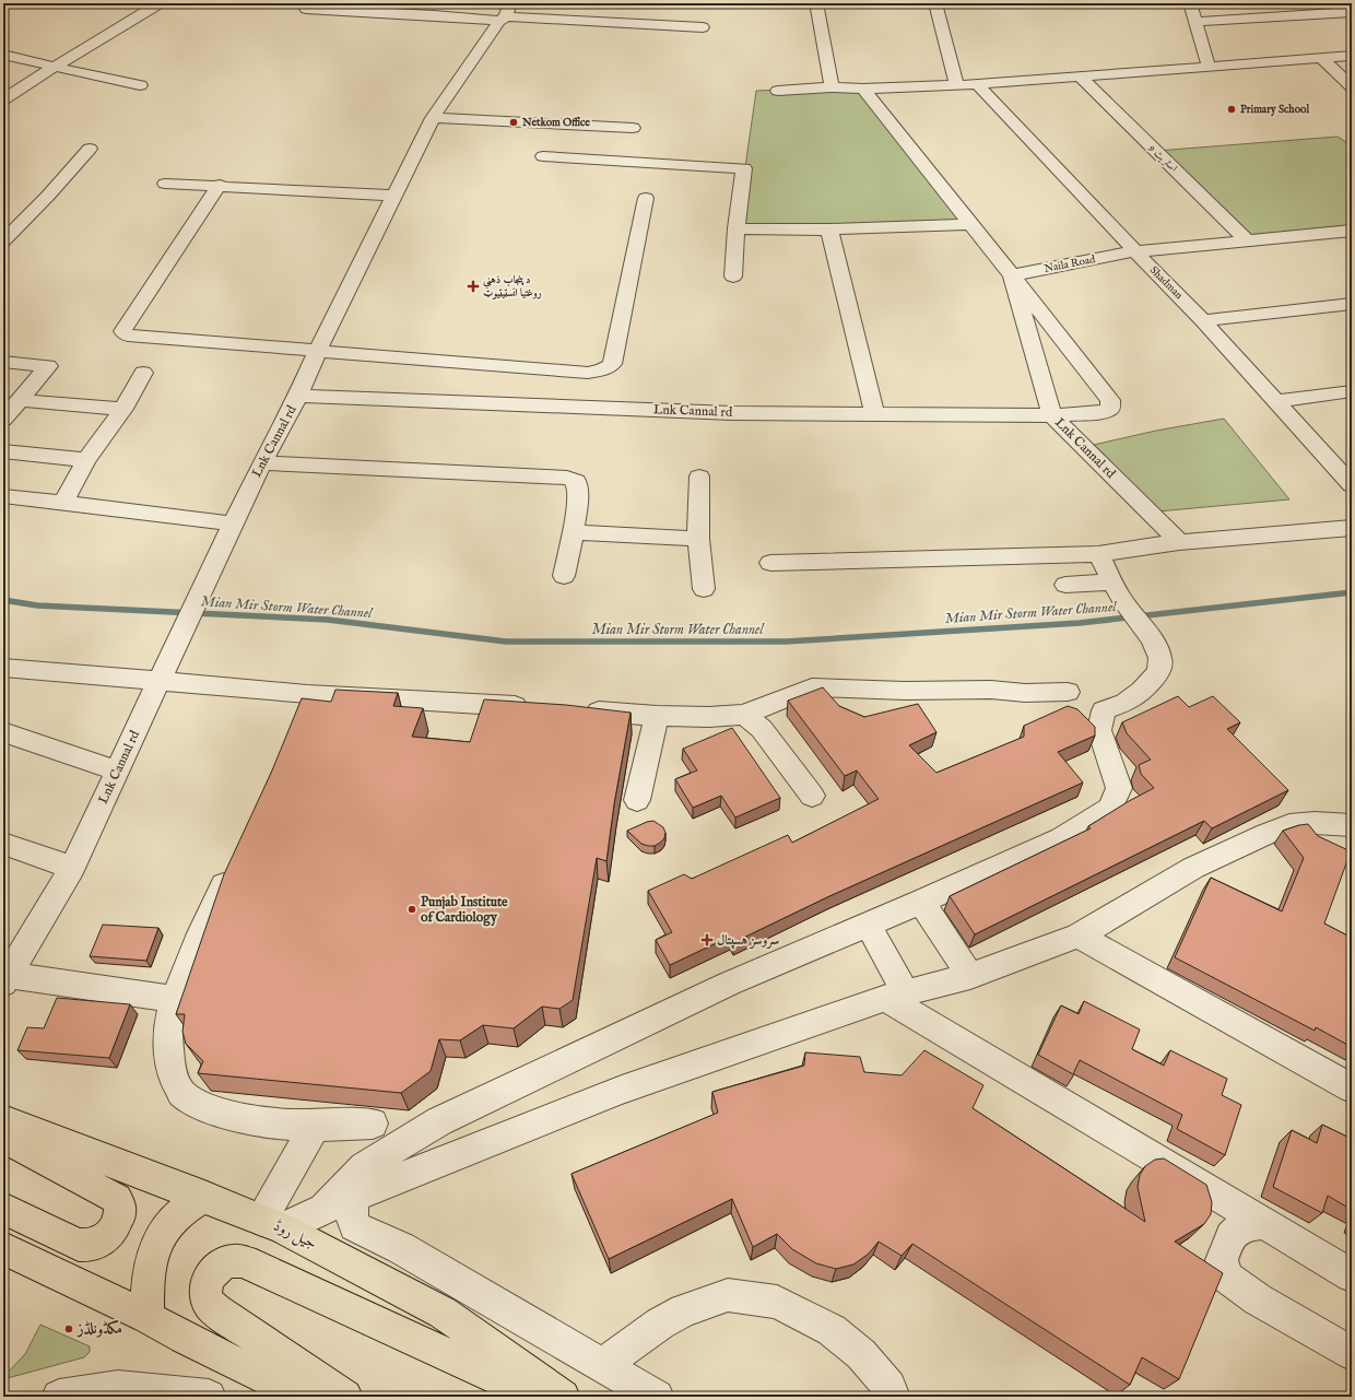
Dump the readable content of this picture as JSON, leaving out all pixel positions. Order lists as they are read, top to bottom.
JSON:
{
  "streets": {
    "main road": ["جیل روڈ"],
    "street": [
      "اسٹریٹ 9",
      "Naila Road",
      "Shadman",
      "Lnk Cannal rd"
    ]
  },
  "crossings": [
    ["اسٹریٹ 9", "Naila Road"],
    ["Naila Road", "Shadman"]
  ],
  "water": ["Mian Mir Storm Water Channel"],
  "places": {
    "other": [
      "Primary School",
      "Netkom Office",
      "Punjab Institute of Cardiology",
      "مکڈونلڈز"
    ],
    "health": ["د پنجاب ذهني روغتیا انسټیټیوټ", "سروسز ہسپتال"]
  }
}
